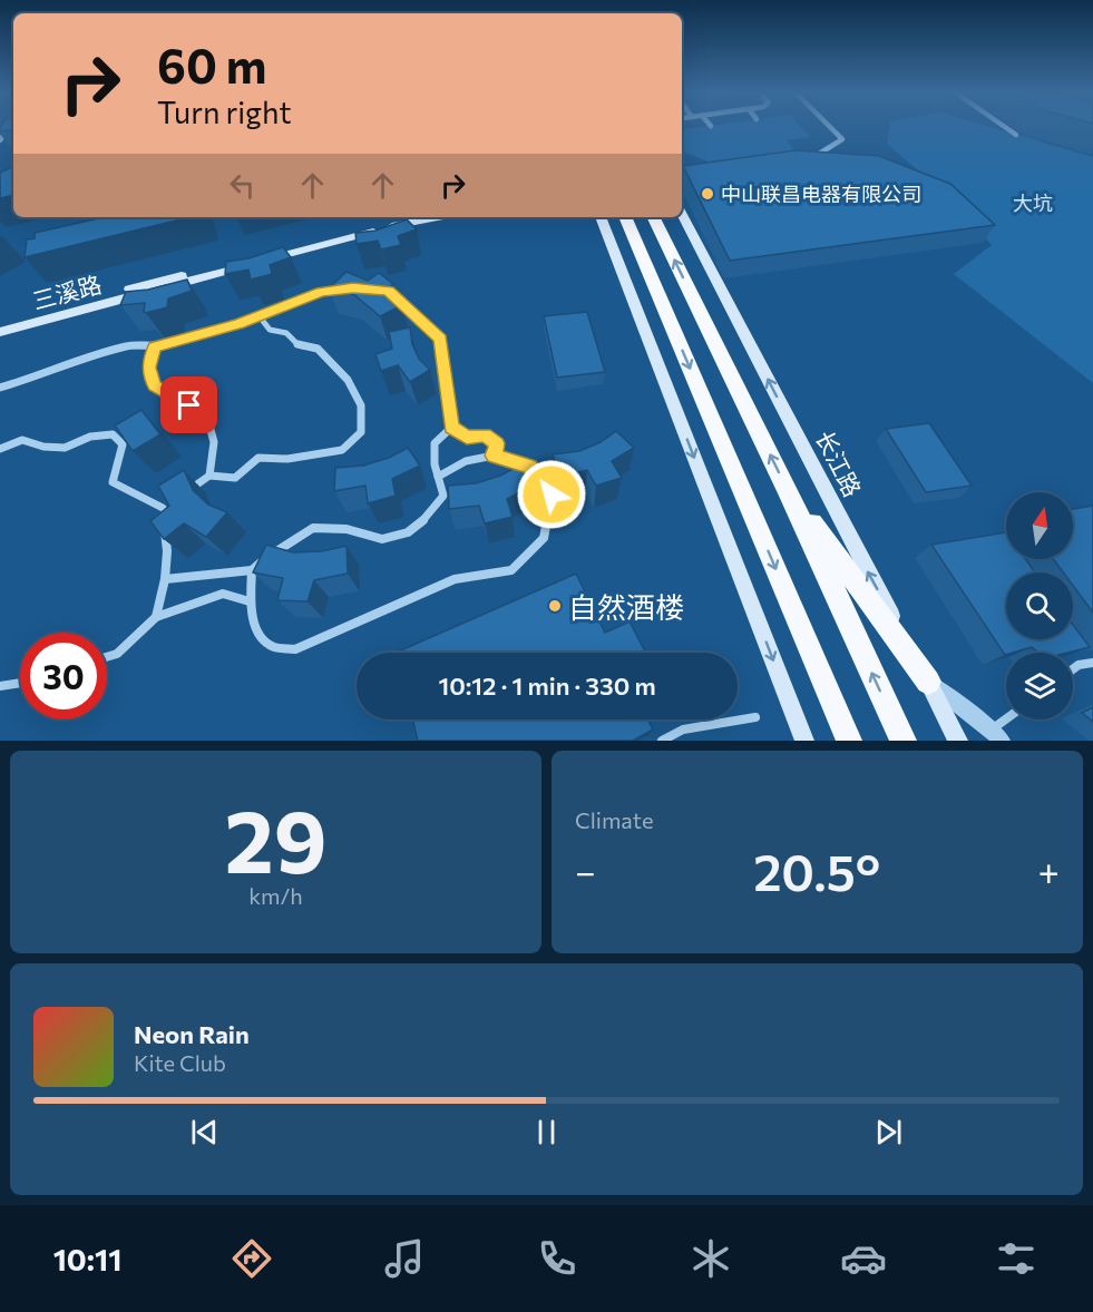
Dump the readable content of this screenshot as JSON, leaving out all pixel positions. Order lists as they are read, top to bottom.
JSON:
{
  "streets": {
    "main road": ["三溪路", "长江路"]
  },
  "parks": ["大坑"],
  "places": ["中山联昌电器有限公司", "自然酒楼"],
  "north": "top",
  "page": {
    "turn": ["60 m", "Turn right"],
    "limit": "30",
    "trip": "10:12 · 1 min · 330 m",
    "tile": [
      ["29", "km/h"],
      "Climate"
    ],
    "heat": ["−", "20.5°", "+"],
    "song": ["Neon Rain", "Kite Club"],
    "tabs": "10:11"
  }
}
